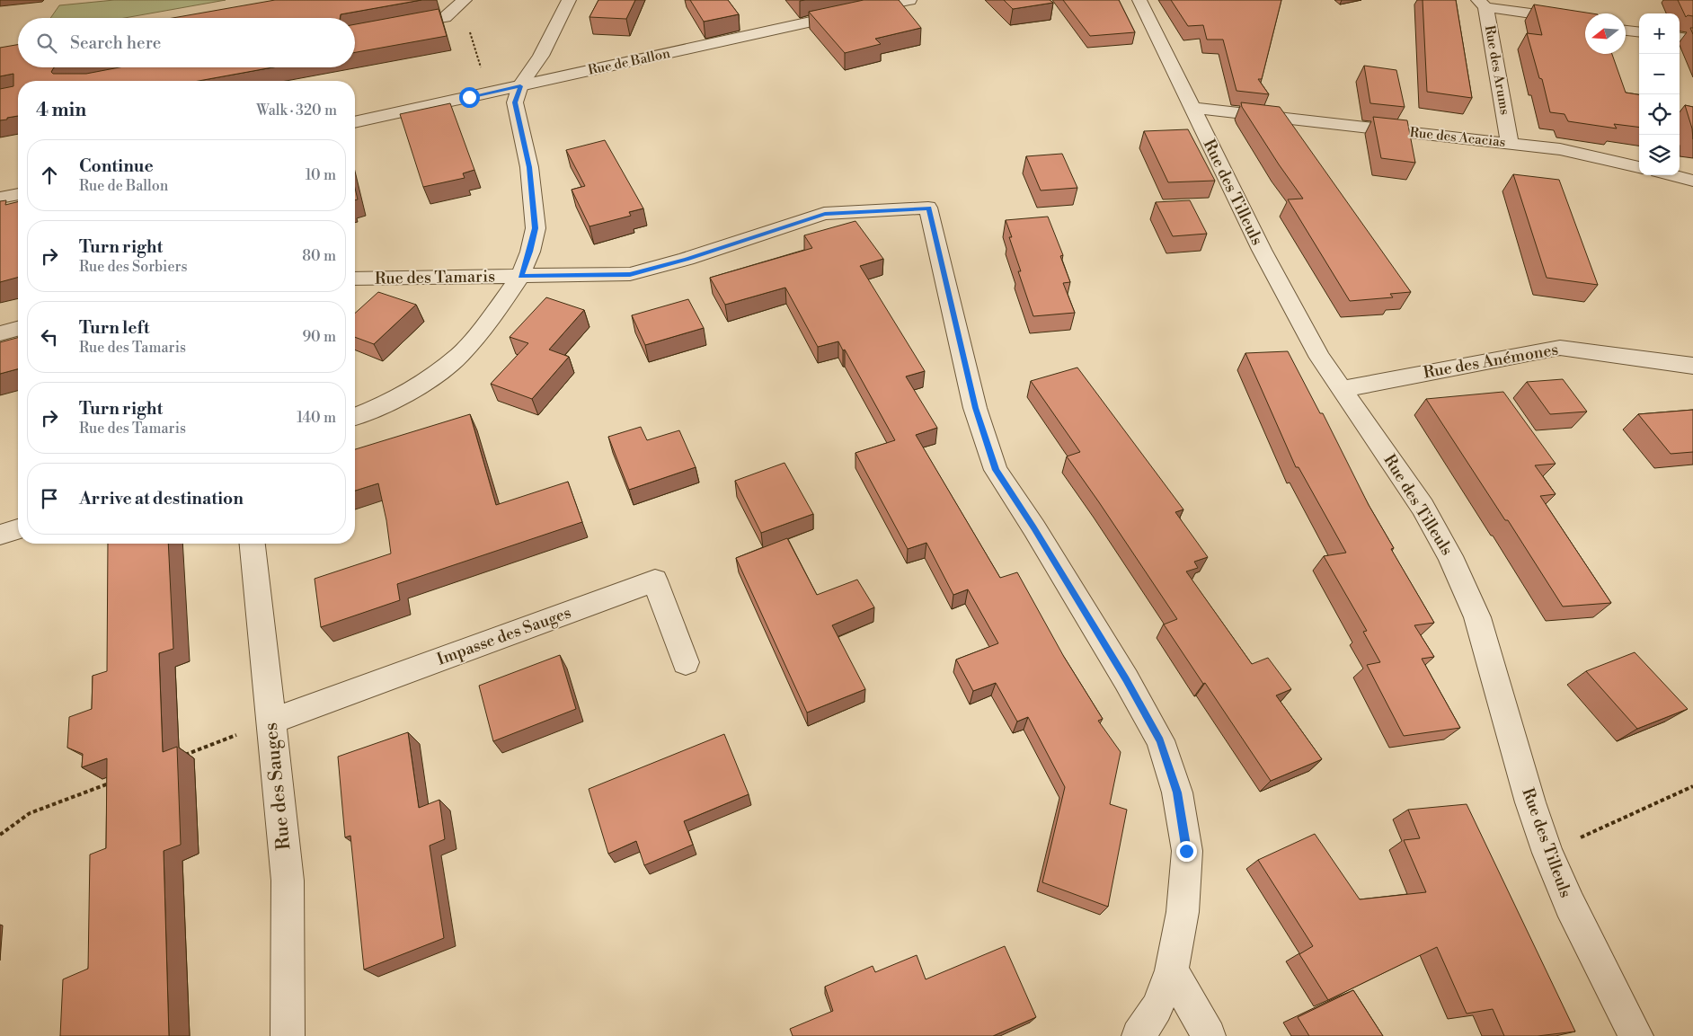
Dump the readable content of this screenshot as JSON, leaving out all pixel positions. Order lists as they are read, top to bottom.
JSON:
{
  "streets": {
    "street": [
      "Rue de Ballon",
      "Rue des Arums",
      "Rue des Acacias",
      "Rue des Tilleuls",
      "Rue des Tamaris",
      "Rue des Anémones",
      "Impasse des Sauges",
      "Rue des Sauges"
    ]
  },
  "crossings": [
    ["Rue des Arums", "Rue des Acacias"],
    ["Rue des Acacias", "Rue des Tilleuls"],
    ["Rue des Tilleuls", "Rue des Anémones"],
    ["Impasse des Sauges", "Rue des Sauges"]
  ],
  "north": "left",
  "page": {
    "map_buttons": ["+", "−"],
    "search": "Search here",
    "heading": ["4 min", "Walk · 320 m"],
    "list": [
      ["Continue", "Rue de Ballon", "10 m"],
      ["Turn right", "Rue des Sorbiers", "80 m"],
      ["Turn left", "Rue des Tamaris", "90 m"],
      ["Turn right", "Rue des Tamaris", "140 m"],
      "Arrive at destination"
    ]
  }
}
